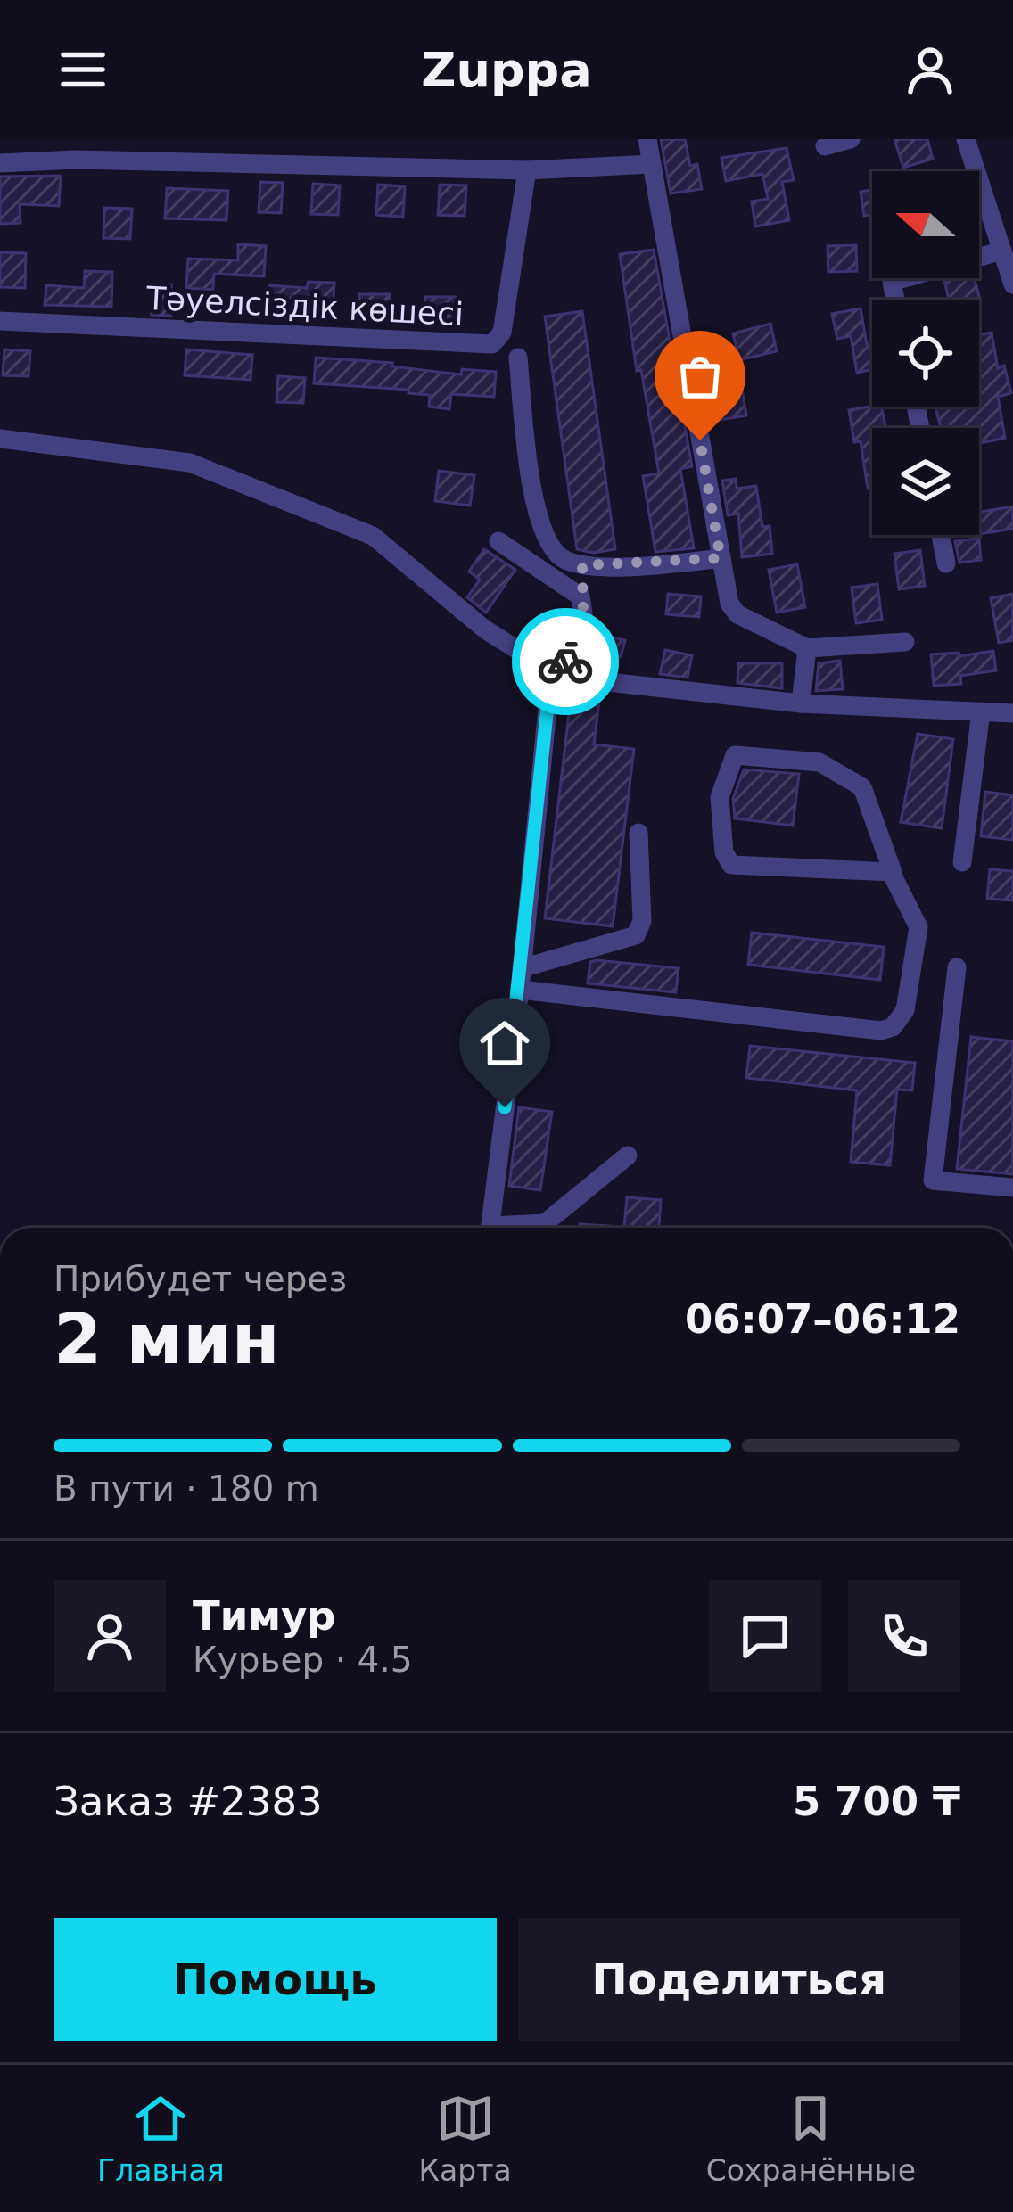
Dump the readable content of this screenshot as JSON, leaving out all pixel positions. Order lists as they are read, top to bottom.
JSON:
{
  "streets": {
    "street": ["Тәуелсіздік көшесі"]
  },
  "north": "left",
  "page": {
    "header": "Zuppa",
    "heading": ["2 мин", "Прибудет через", "06:07–06:12"],
    "panel": [
      "Тимур",
      "Курьер · 4.5",
      "Заказ #2383",
      "5 700 ₸"
    ],
    "bar": "В пути · 180 m",
    "buttons": ["Помощь", "Поделиться"],
    "tabs": ["Главная", "Карта", "Сохранённые"]
  }
}
